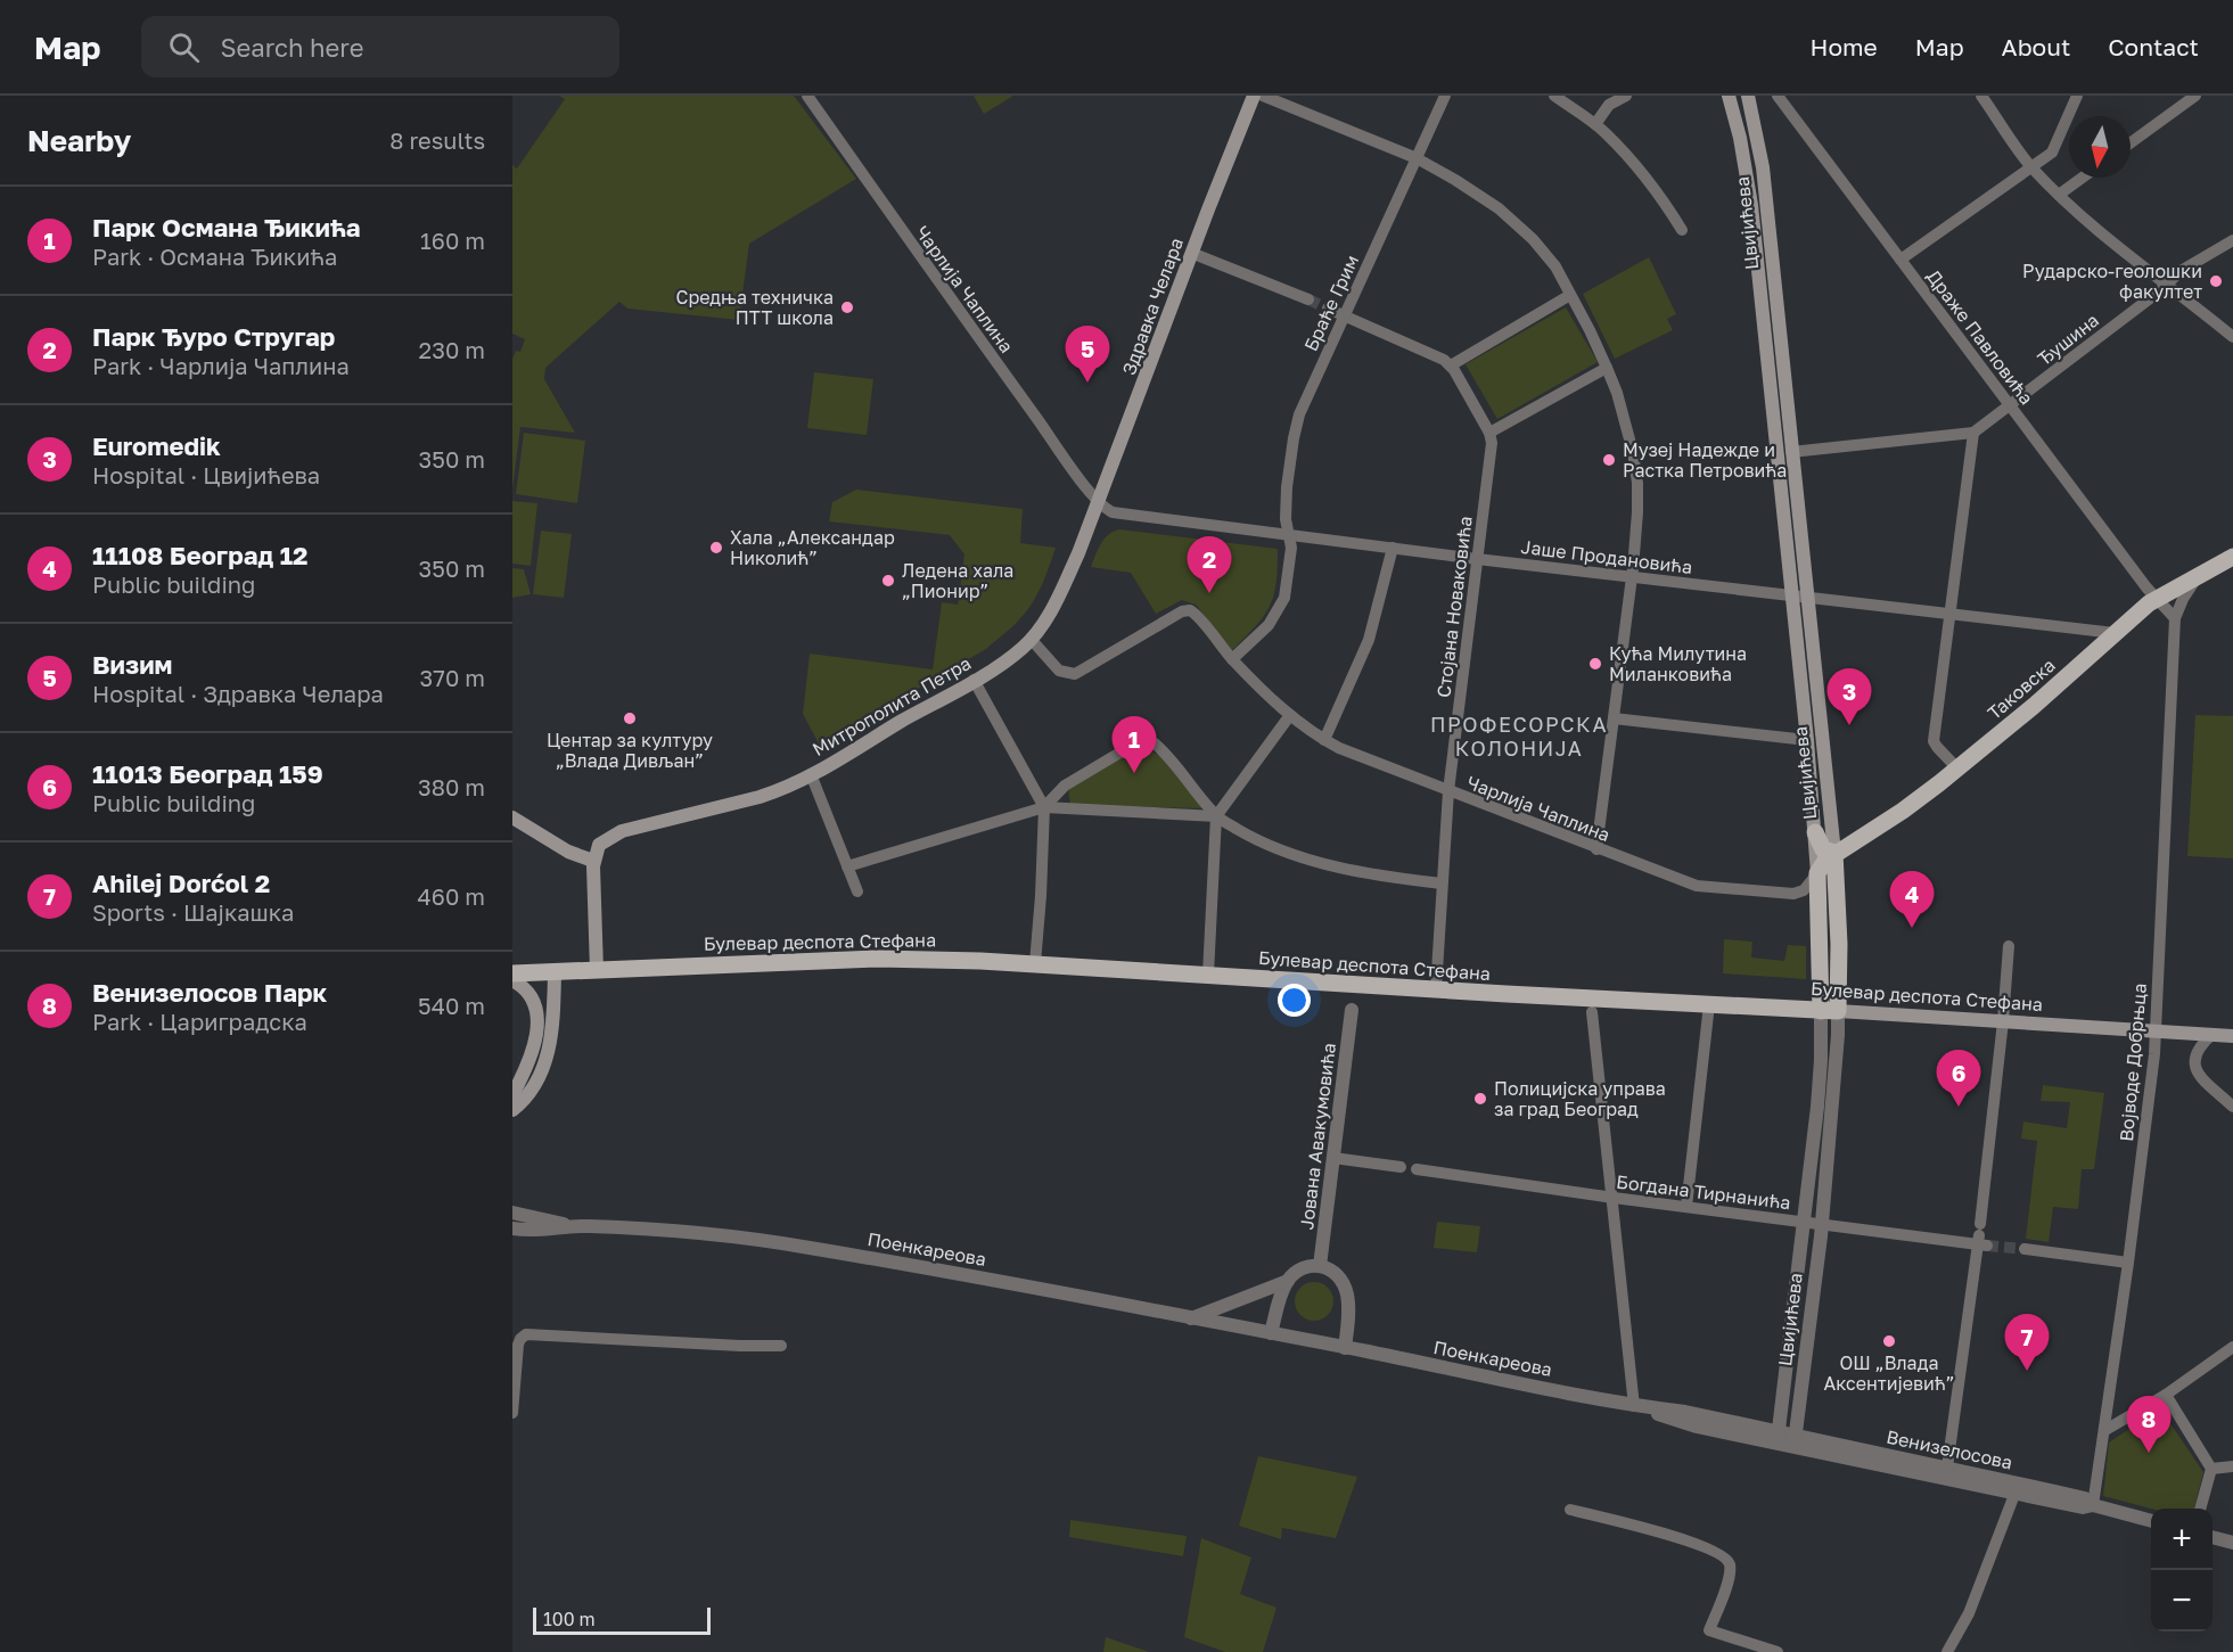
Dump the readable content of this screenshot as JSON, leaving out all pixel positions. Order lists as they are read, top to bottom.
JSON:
{
  "streets": {
    "main road": [
      "Цвијићева",
      "Здравка Челара",
      "Таковска",
      "Митрополита Петра",
      "Булевар деспота Стефана"
    ],
    "street": [
      "Чарлија Чаплина",
      "Браће Грим",
      "Драже Павловића",
      "Ђушина",
      "Јаше Продановића",
      "Стојана Новаковића",
      "Војводе Добрњца",
      "Јована Авакумовића",
      "Богдана Тирнанића",
      "Поенкареова",
      "Венизелосова"
    ]
  },
  "crossings": [
    ["Цвијићева", "Чарлија Чаплина"],
    ["Цвијићева", "Ђушина"],
    ["Цвијићева", "Јаше Продановића"],
    ["Цвијићева", "Таковска"],
    ["Цвијићева", "Булевар деспота Стефана"],
    ["Цвијићева", "Богдана Тирнанића"],
    ["Цвијићева", "Поенкареова"],
    ["Цвијићева", "Венизелосова"],
    ["Чарлија Чаплина", "Здравка Челара"],
    ["Чарлија Чаплина", "Јаше Продановића"],
    ["Чарлија Чаплина", "Стојана Новаковића"],
    ["Чарлија Чаплина", "Таковска"],
    ["Чарлија Чаплина", "Митрополита Петра"],
    ["Браће Грим", "Јаше Продановића"],
    ["Здравка Челара", "Јаше Продановића"],
    ["Здравка Челара", "Митрополита Петра"],
    ["Драже Павловића", "Ђушина"],
    ["Драже Павловића", "Таковска"],
    ["Јаше Продановића", "Стојана Новаковића"],
    ["Јаше Продановића", "Таковска"],
    ["Стојана Новаковића", "Булевар деспота Стефана"],
    ["Таковска", "Војводе Добрњца"],
    ["Булевар деспота Стефана", "Војводе Добрњца"],
    ["Војводе Добрњца", "Венизелосова"],
    ["Поенкареова", "Венизелосова"]
  ],
  "districts": ["ПРОФЕСОРСКА КОЛОНИЈА"],
  "places": [
    "Рударско-геолошки факултет",
    "Средња техничка ПТТ школа",
    "Музеј Надежде и Растка Петровића",
    "Хала „Александар Николић”",
    "Ледена хала „Пионир”",
    "Кућа Милутина Миланковића",
    "Центар за културу „Влада Дивљан”",
    "Полицијска управа за град Београд",
    "ОШ „Влада Аксентијевић”"
  ],
  "scale_bar": "100 m",
  "north": "bottom",
  "page": {
    "header": "Map",
    "search": "Search here",
    "nav": [
      "Home",
      "Map",
      "About",
      "Contact"
    ],
    "heading": ["Nearby", "8 results"],
    "list": [
      {
        "mark": "1",
        "name": "Парк Османа Ђикића",
        "note": "Park · Османа Ђикића",
        "value": "160 m"
      },
      {
        "mark": "2",
        "name": "Парк Ђуро Стругар",
        "note": "Park · Чарлија Чаплина",
        "value": "230 m"
      },
      {
        "mark": "3",
        "name": "Euromedik",
        "note": "Hospital · Цвијићева",
        "value": "350 m"
      },
      {
        "mark": "4",
        "name": "11108 Београд 12",
        "note": "Public building",
        "value": "350 m"
      },
      {
        "mark": "5",
        "name": "Визим",
        "note": "Hospital · Здравка Челара",
        "value": "370 m"
      },
      {
        "mark": "6",
        "name": "11013 Београд 159",
        "note": "Public building",
        "value": "380 m"
      },
      {
        "mark": "7",
        "name": "Ahilej Dorćol 2",
        "note": "Sports · Шајкашка",
        "value": "460 m"
      },
      {
        "mark": "8",
        "name": "Венизелосов Парк",
        "note": "Park · Цариградска",
        "value": "540 m"
      }
    ],
    "pins": [
      "5",
      "2",
      "3",
      "1",
      "4",
      "6",
      "7",
      "8"
    ],
    "map_buttons": ["+", "−"],
    "scale": "100 m"
  }
}
